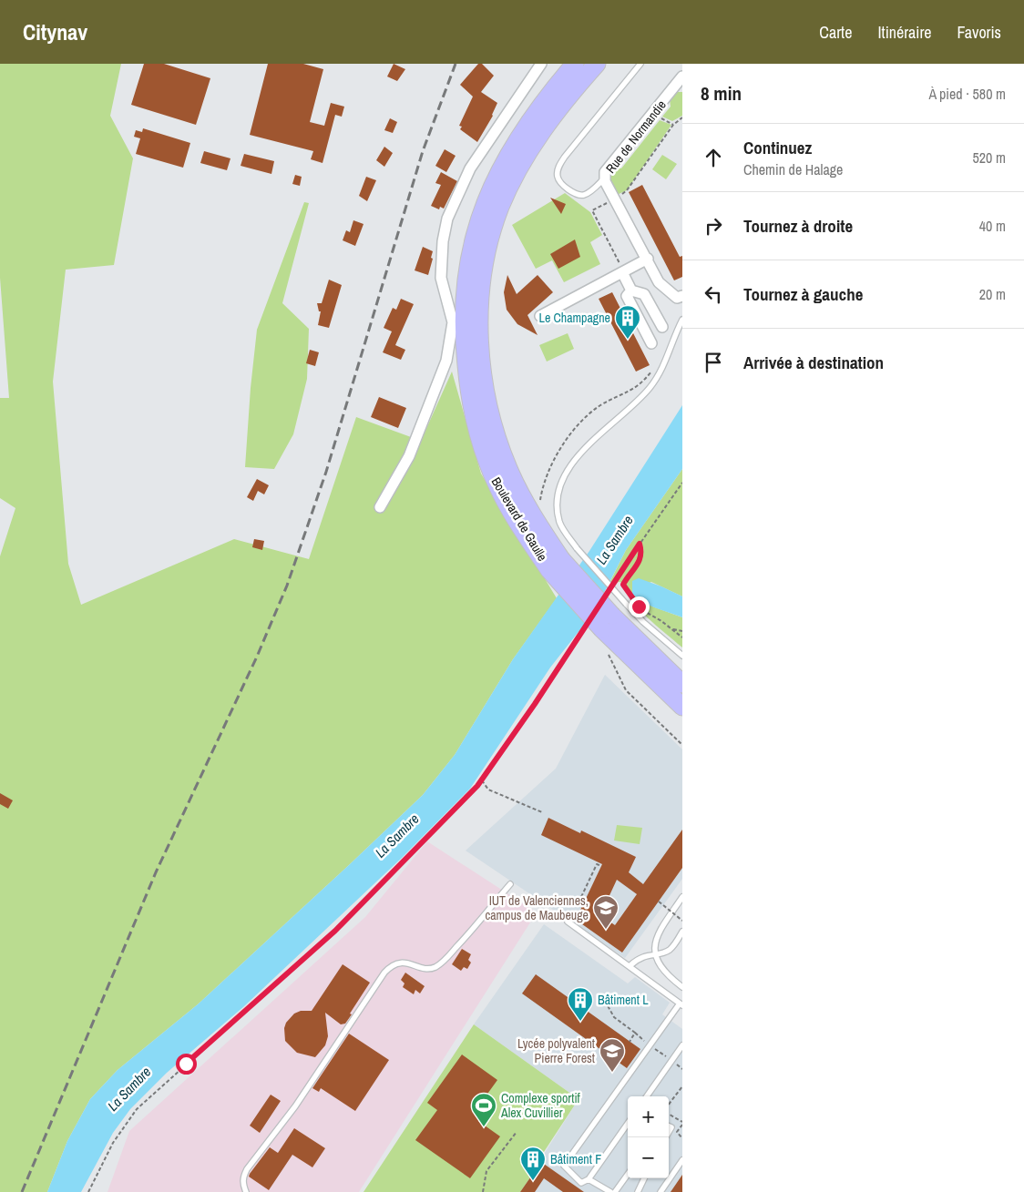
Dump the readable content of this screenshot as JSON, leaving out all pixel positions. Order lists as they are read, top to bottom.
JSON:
{
  "streets": {
    "main road": ["Boulevard de Gaulle"],
    "street": ["Rue de Normandie"]
  },
  "water": ["La Sambre"],
  "places": {
    "building": ["Le Champagne", "Bâtiment L", "Bâtiment F"],
    "school or university": ["IUT de Valenciennes, campus de Maubeuge", "Lycée polyvalent Pierre Forest"],
    "sports": ["Complexe sportif Alex Cuvillier"]
  },
  "page": {
    "header": "Citynav",
    "nav": ["Carte", "Itinéraire", "Favoris"],
    "heading": ["8 min", "À pied · 580 m"],
    "list": [
      ["Continuez", "Chemin de Halage", "520 m"],
      ["Tournez à droite", "40 m"],
      ["Tournez à gauche", "20 m"],
      "Arrivée à destination"
    ],
    "map_buttons": ["+", "−"]
  }
}
